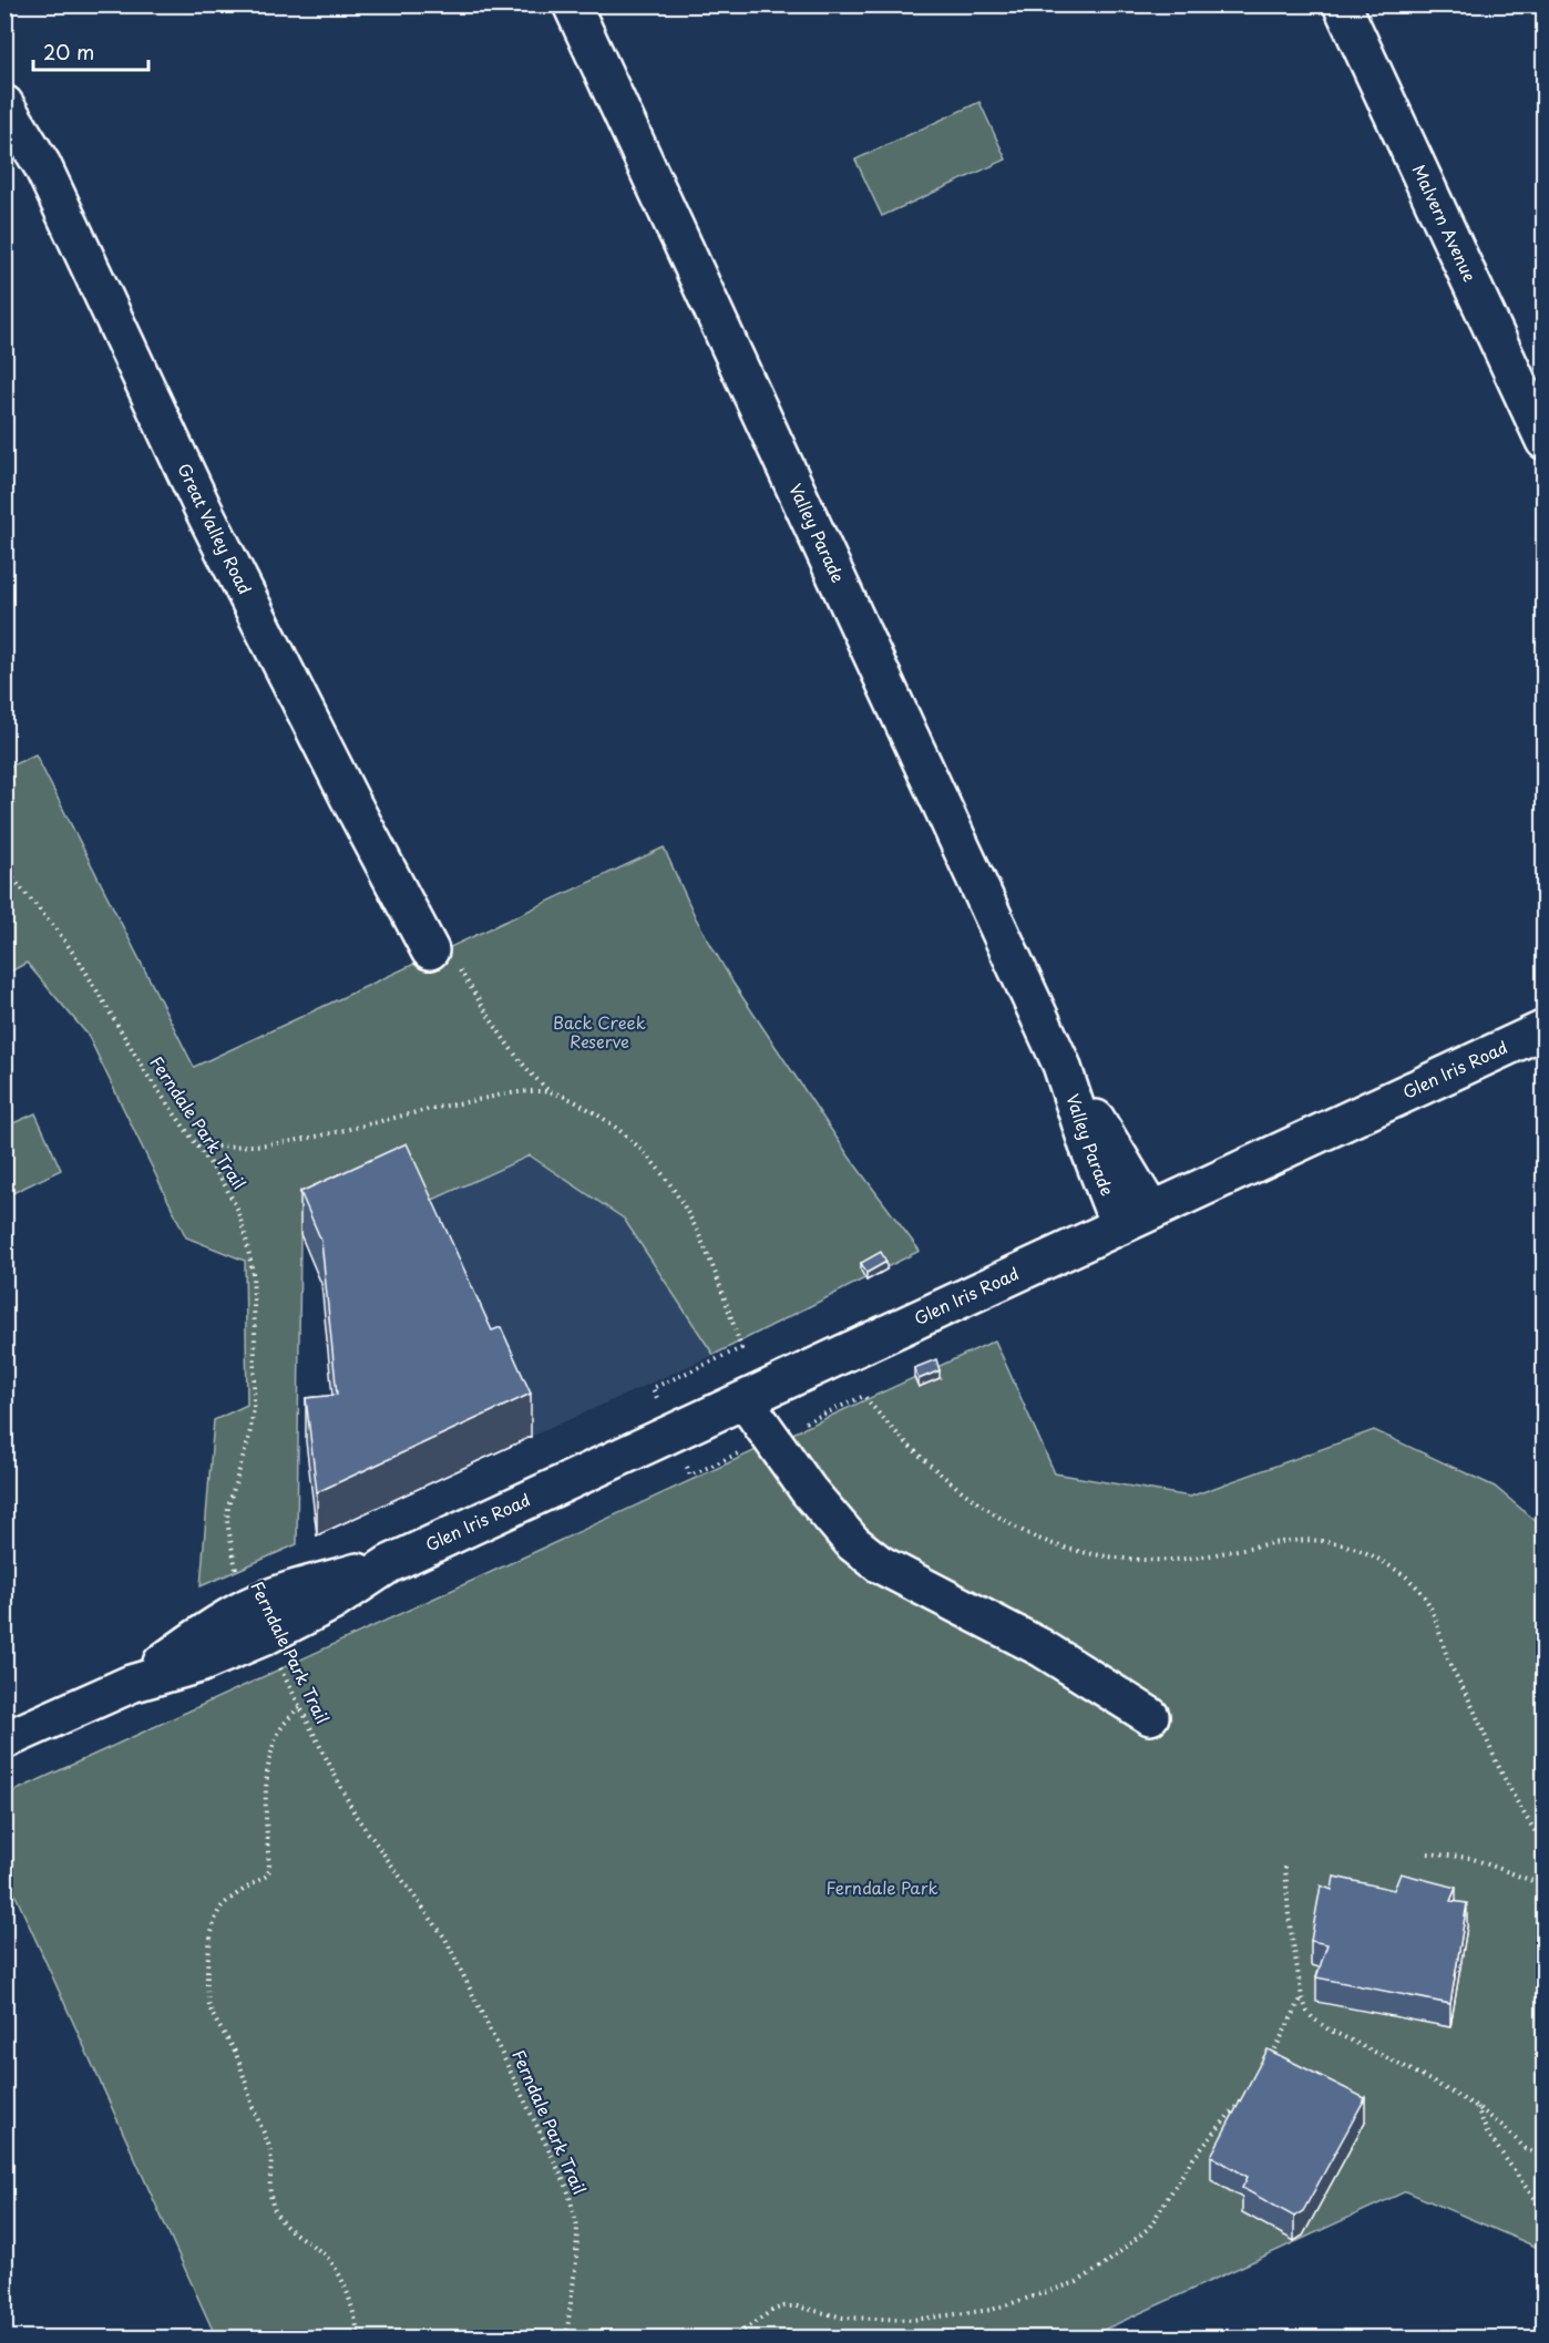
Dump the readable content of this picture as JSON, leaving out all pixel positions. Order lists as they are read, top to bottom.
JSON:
{
  "streets": {
    "street": [
      "Malvern Avenue",
      "Great Valley Road",
      "Valley Parade",
      "Glen Iris Road"
    ],
    "path": ["Ferndale Park Trail"]
  },
  "crossings": [
    ["Valley Parade", "Glen Iris Road"],
    ["Glen Iris Road", "Ferndale Park Trail"]
  ],
  "parks": ["Back Creek Reserve", "Ferndale Park"],
  "scale_bar": "20 m"
}
